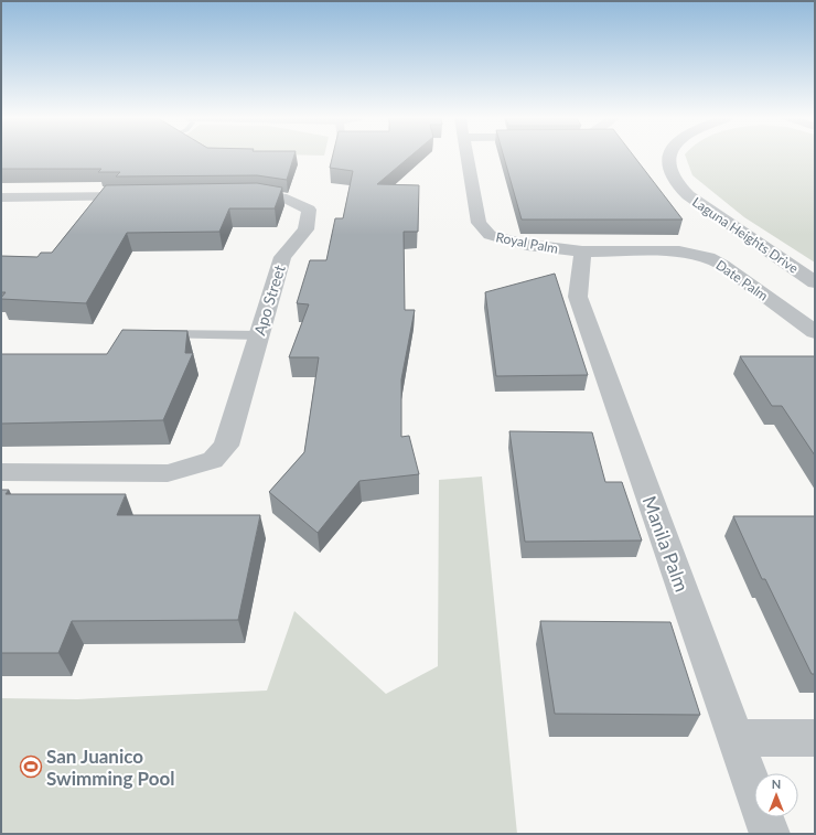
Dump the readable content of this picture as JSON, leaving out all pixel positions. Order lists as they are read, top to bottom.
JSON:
{
  "streets": {
    "street": [
      "Laguna Heights Drive",
      "Royal Palm",
      "Date Palm",
      "Apo Street",
      "Manila Palm"
    ]
  },
  "crossings": [
    ["Royal Palm", "Date Palm"],
    ["Royal Palm", "Manila Palm"],
    ["Date Palm", "Manila Palm"]
  ],
  "places": {
    "sports": ["San Juanico Swimming Pool"]
  },
  "north": "top"
}
